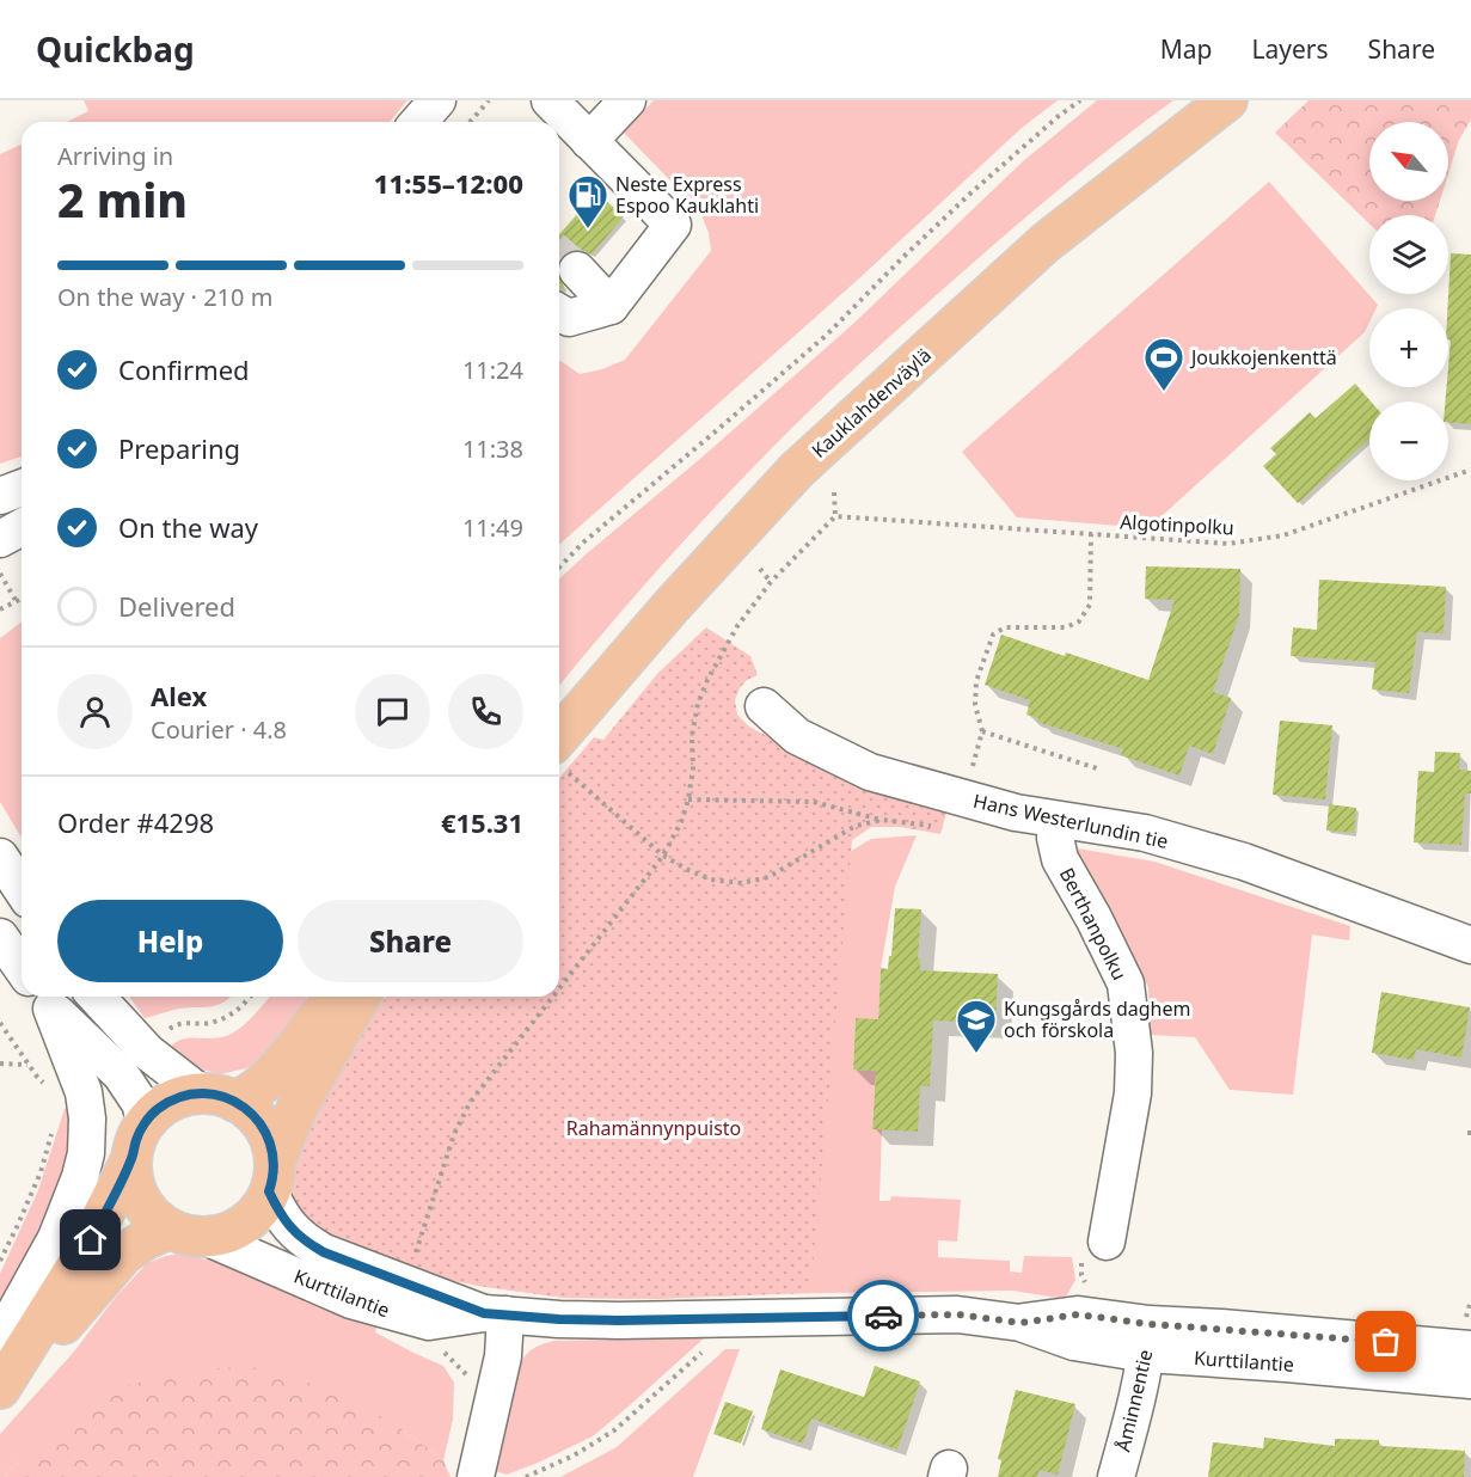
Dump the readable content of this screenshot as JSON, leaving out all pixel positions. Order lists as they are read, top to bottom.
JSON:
{
  "streets": {
    "main road": ["Kauklahdenväylä"],
    "street": [
      "Hans Westerlundin tie",
      "Berthanpolku",
      "Kurttilantie",
      "Åminnentie"
    ],
    "path": ["Algotinpolku"]
  },
  "crossings": [
    ["Hans Westerlundin tie", "Berthanpolku"],
    ["Kurttilantie", "Åminnentie"]
  ],
  "parks": ["Rahamännynpuisto"],
  "places": {
    "fuel station": ["Neste Express Espoo Kauklahti"],
    "sports": ["Joukkojenkenttä"],
    "school or university": ["Kungsgårds daghem och förskola"]
  },
  "north": "top left",
  "page": {
    "header": "Quickbag",
    "nav": ["Map", "Layers", "Share"],
    "map_buttons": ["+", "−"],
    "heading": ["2 min", "Arriving in", "11:55–12:00"],
    "panel": [
      "Alex",
      "Courier · 4.8",
      "Order #4298",
      "€15.31"
    ],
    "bar": "On the way · 210 m",
    "list": [
      ["Confirmed", "11:24"],
      ["Preparing", "11:38"],
      ["On the way", "11:49"],
      "Delivered"
    ],
    "buttons": ["Help", "Share"]
  }
}
